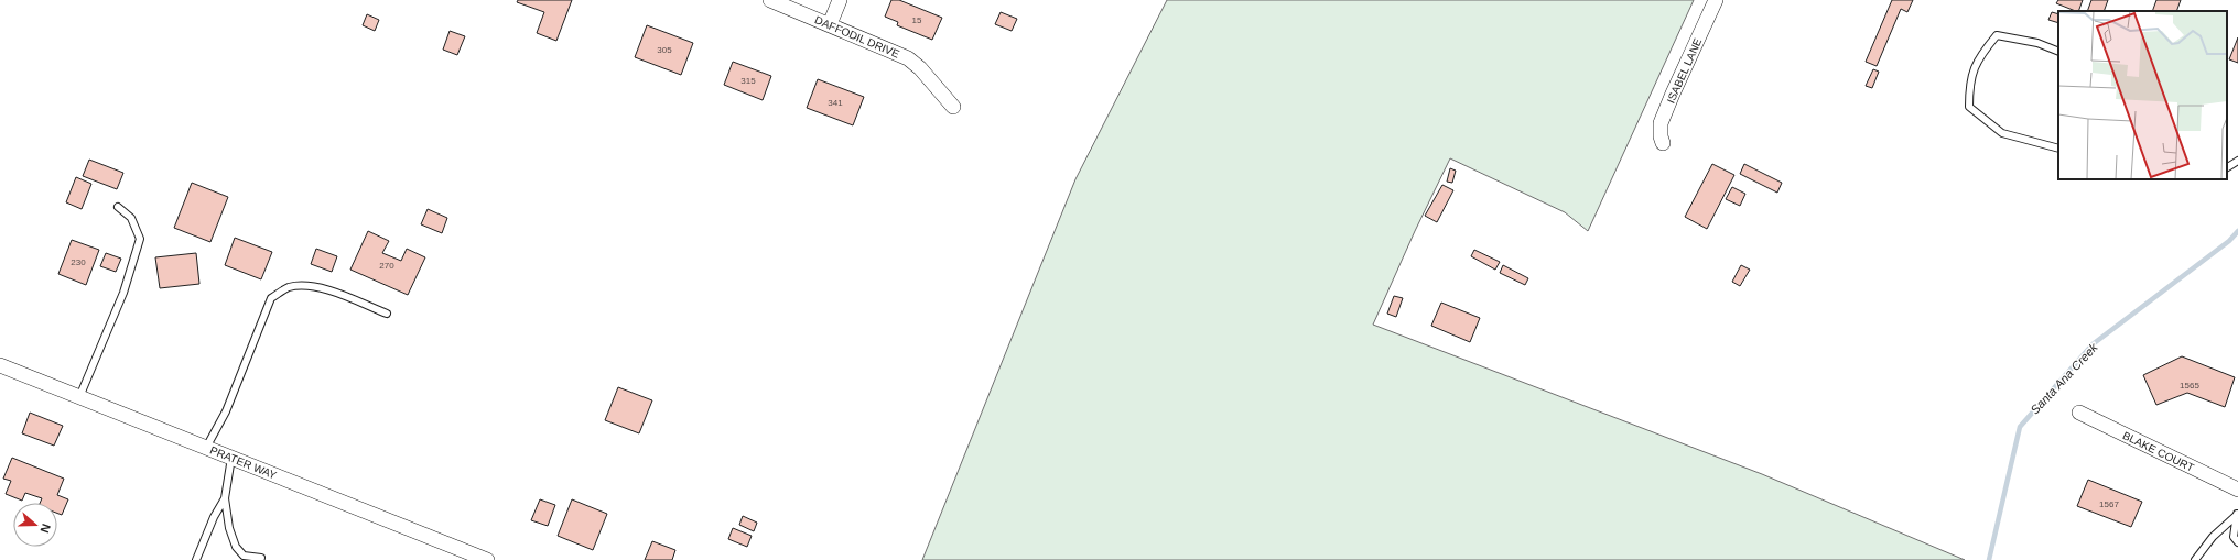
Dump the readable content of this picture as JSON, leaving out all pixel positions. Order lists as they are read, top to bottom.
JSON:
{
  "streets": {
    "street": [
      "DAFFODIL DRIVE",
      "ISABEL LANE",
      "BLAKE COURT",
      "PRATER WAY"
    ]
  },
  "water": ["Santa Ana Creek"],
  "house_numbers": [
    "15",
    "305",
    "315",
    "341",
    "230",
    "270",
    "1565",
    "1567"
  ],
  "north": "right"
}
